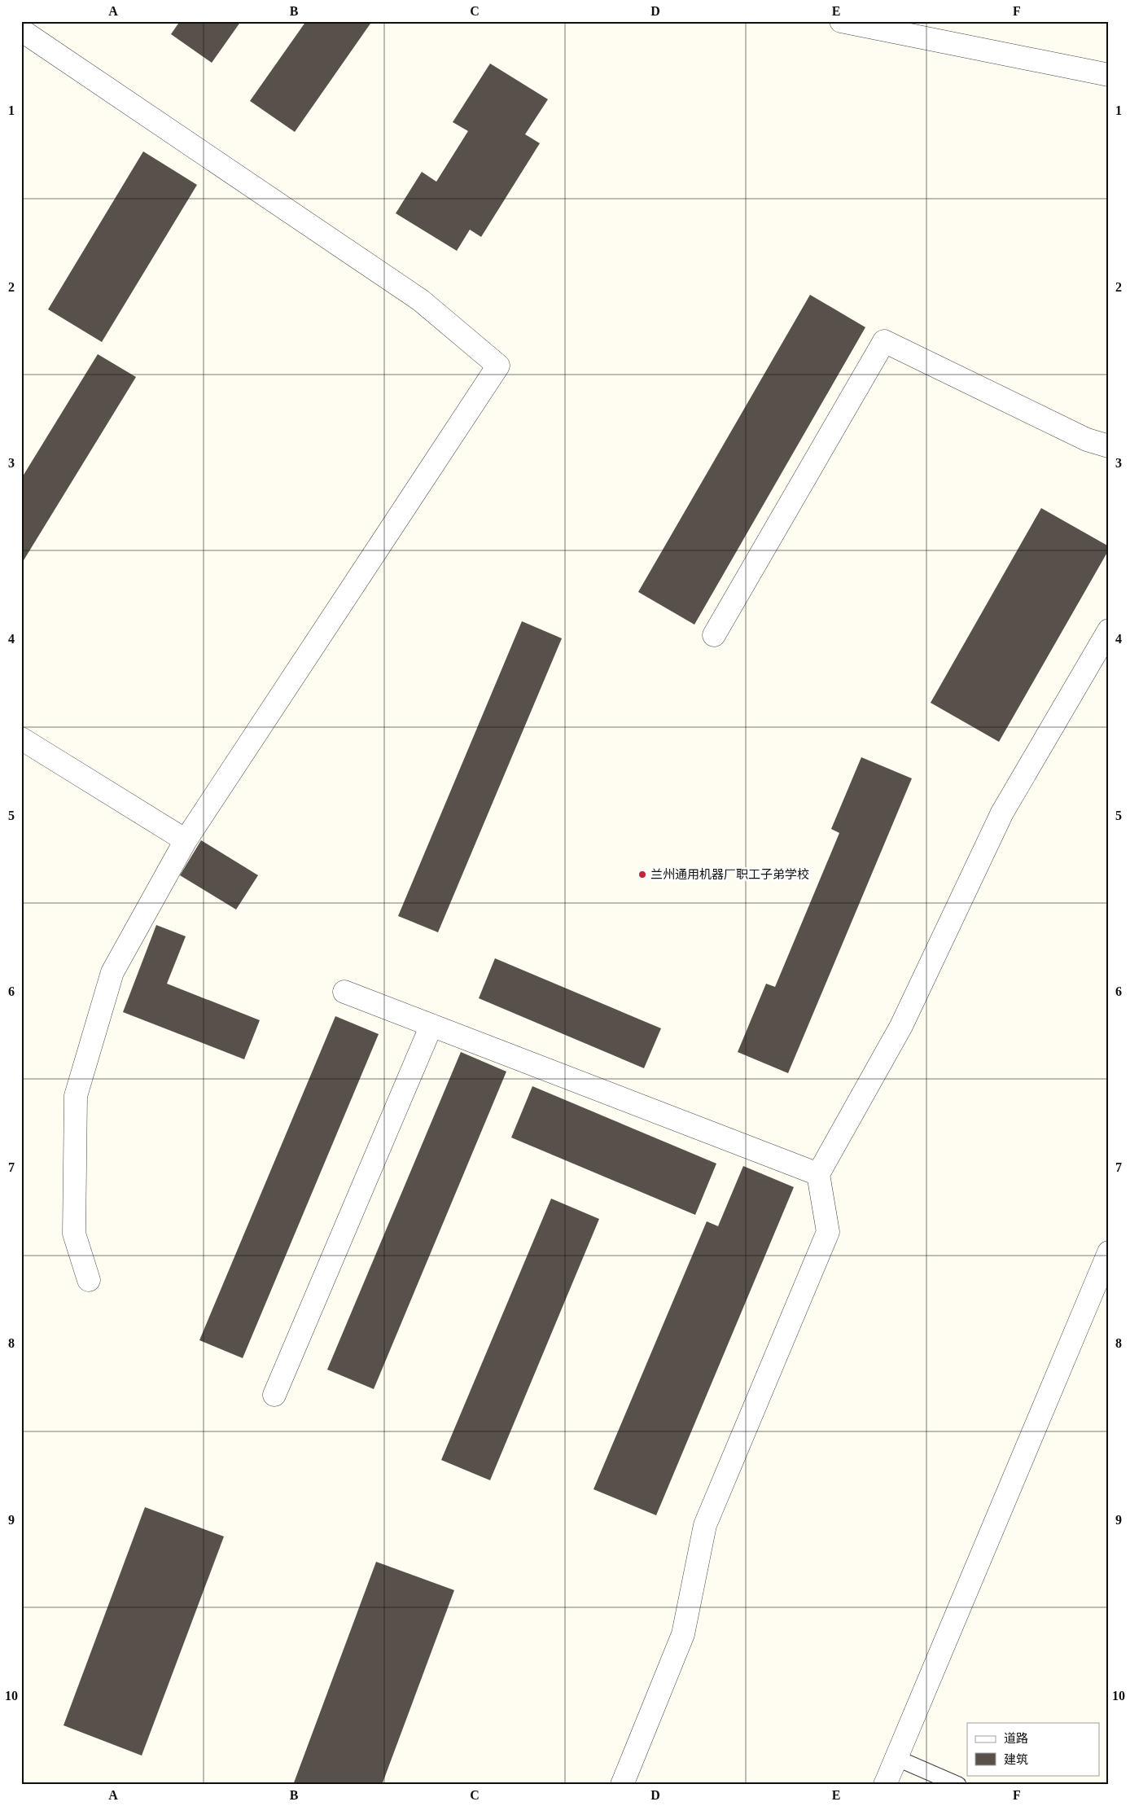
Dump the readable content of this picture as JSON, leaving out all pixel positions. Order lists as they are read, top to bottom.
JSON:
{
  "places": ["兰州通用机器厂职工子弟学校"],
  "legend": ["道路", "建筑"],
  "grid": {
    "columns": [
      "A",
      "B",
      "C",
      "D",
      "E",
      "F"
    ],
    "rows": [
      "1",
      "2",
      "3",
      "4",
      "5",
      "6",
      "7",
      "8",
      "9",
      "10"
    ]
  }
}
